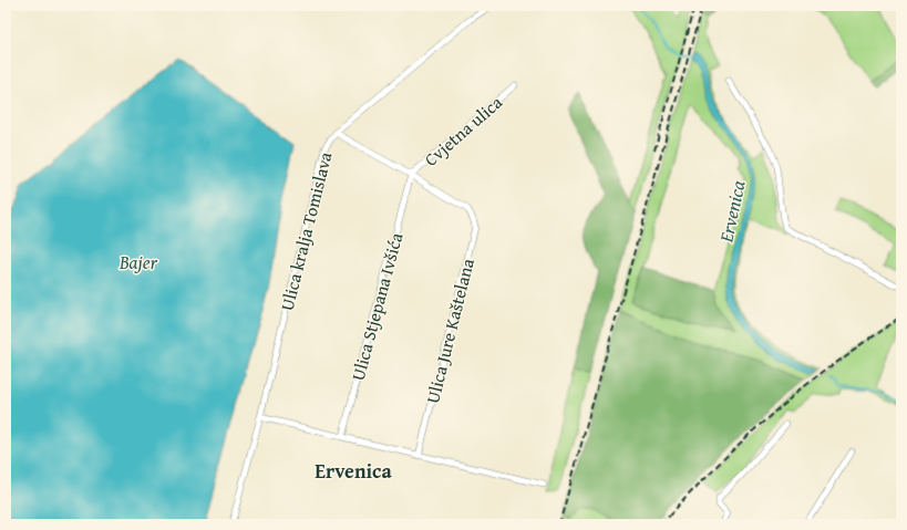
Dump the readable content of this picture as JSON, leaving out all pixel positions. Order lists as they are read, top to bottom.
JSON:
{
  "streets": {
    "street": [
      "Cvjetna ulica",
      "Ulica kralja Tomislava",
      "Ulica Stjepana Ivšića",
      "Ulica Jure Kaštelana"
    ]
  },
  "crossings": [
    ["Cvjetna ulica", "Ulica kralja Tomislava"],
    ["Cvjetna ulica", "Ulica Stjepana Ivšića"],
    ["Cvjetna ulica", "Ulica Jure Kaštelana"]
  ],
  "districts": ["Ervenica"],
  "water": ["Ervenica", "Bajer"]
}
